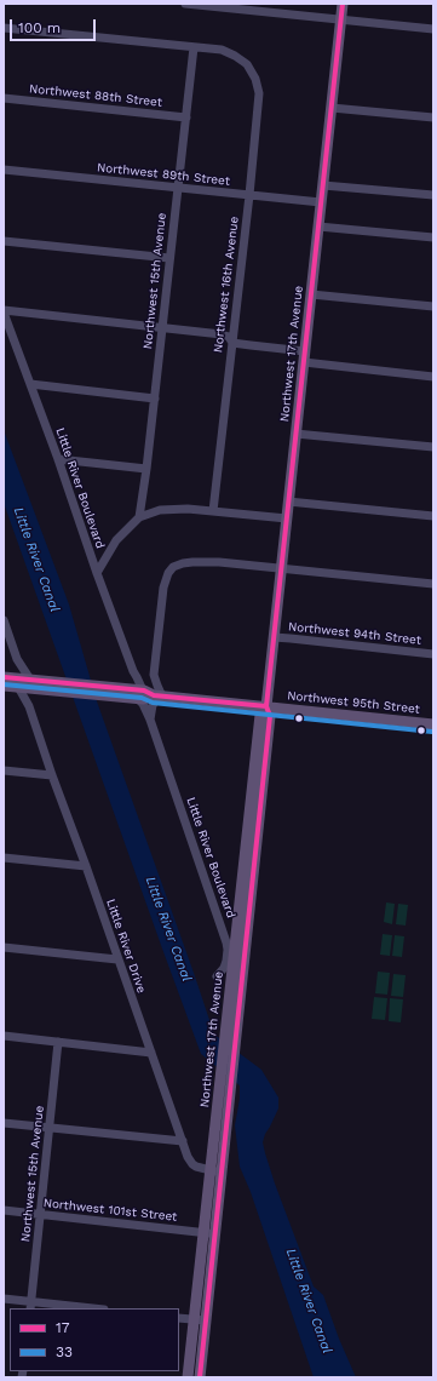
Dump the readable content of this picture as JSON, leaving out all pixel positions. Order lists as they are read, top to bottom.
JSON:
{
  "streets": {
    "main road": ["Northwest 17th Avenue", "Northwest 95th Street"],
    "street": [
      "Northwest 88th Street",
      "Northwest 89th Street",
      "Northwest 15th Avenue",
      "Northwest 16th Avenue",
      "Little River Boulevard",
      "Northwest 94th Street",
      "Little River Drive",
      "Northwest 101st Street"
    ]
  },
  "crossings": [
    ["Northwest 88th Street", "Northwest 15th Avenue"],
    ["Northwest 89th Street", "Northwest 15th Avenue"],
    ["Northwest 89th Street", "Northwest 16th Avenue"],
    ["Northwest 89th Street", "Northwest 17th Avenue"],
    ["Northwest 15th Avenue", "Northwest 16th Avenue"],
    ["Northwest 15th Avenue", "Northwest 101st Street"],
    ["Northwest 17th Avenue", "Northwest 94th Street"],
    ["Northwest 17th Avenue", "Northwest 95th Street"],
    ["Northwest 17th Avenue", "Little River Drive"],
    ["Northwest 17th Avenue", "Northwest 101st Street"],
    ["Little River Boulevard", "Northwest 95th Street"],
    ["Northwest 95th Street", "Little River Drive"]
  ],
  "water": ["Little River Canal"],
  "lines": ["transit line 17", "transit line 33"],
  "legend": ["17", "33"],
  "scale_bar": "100 m"
}
